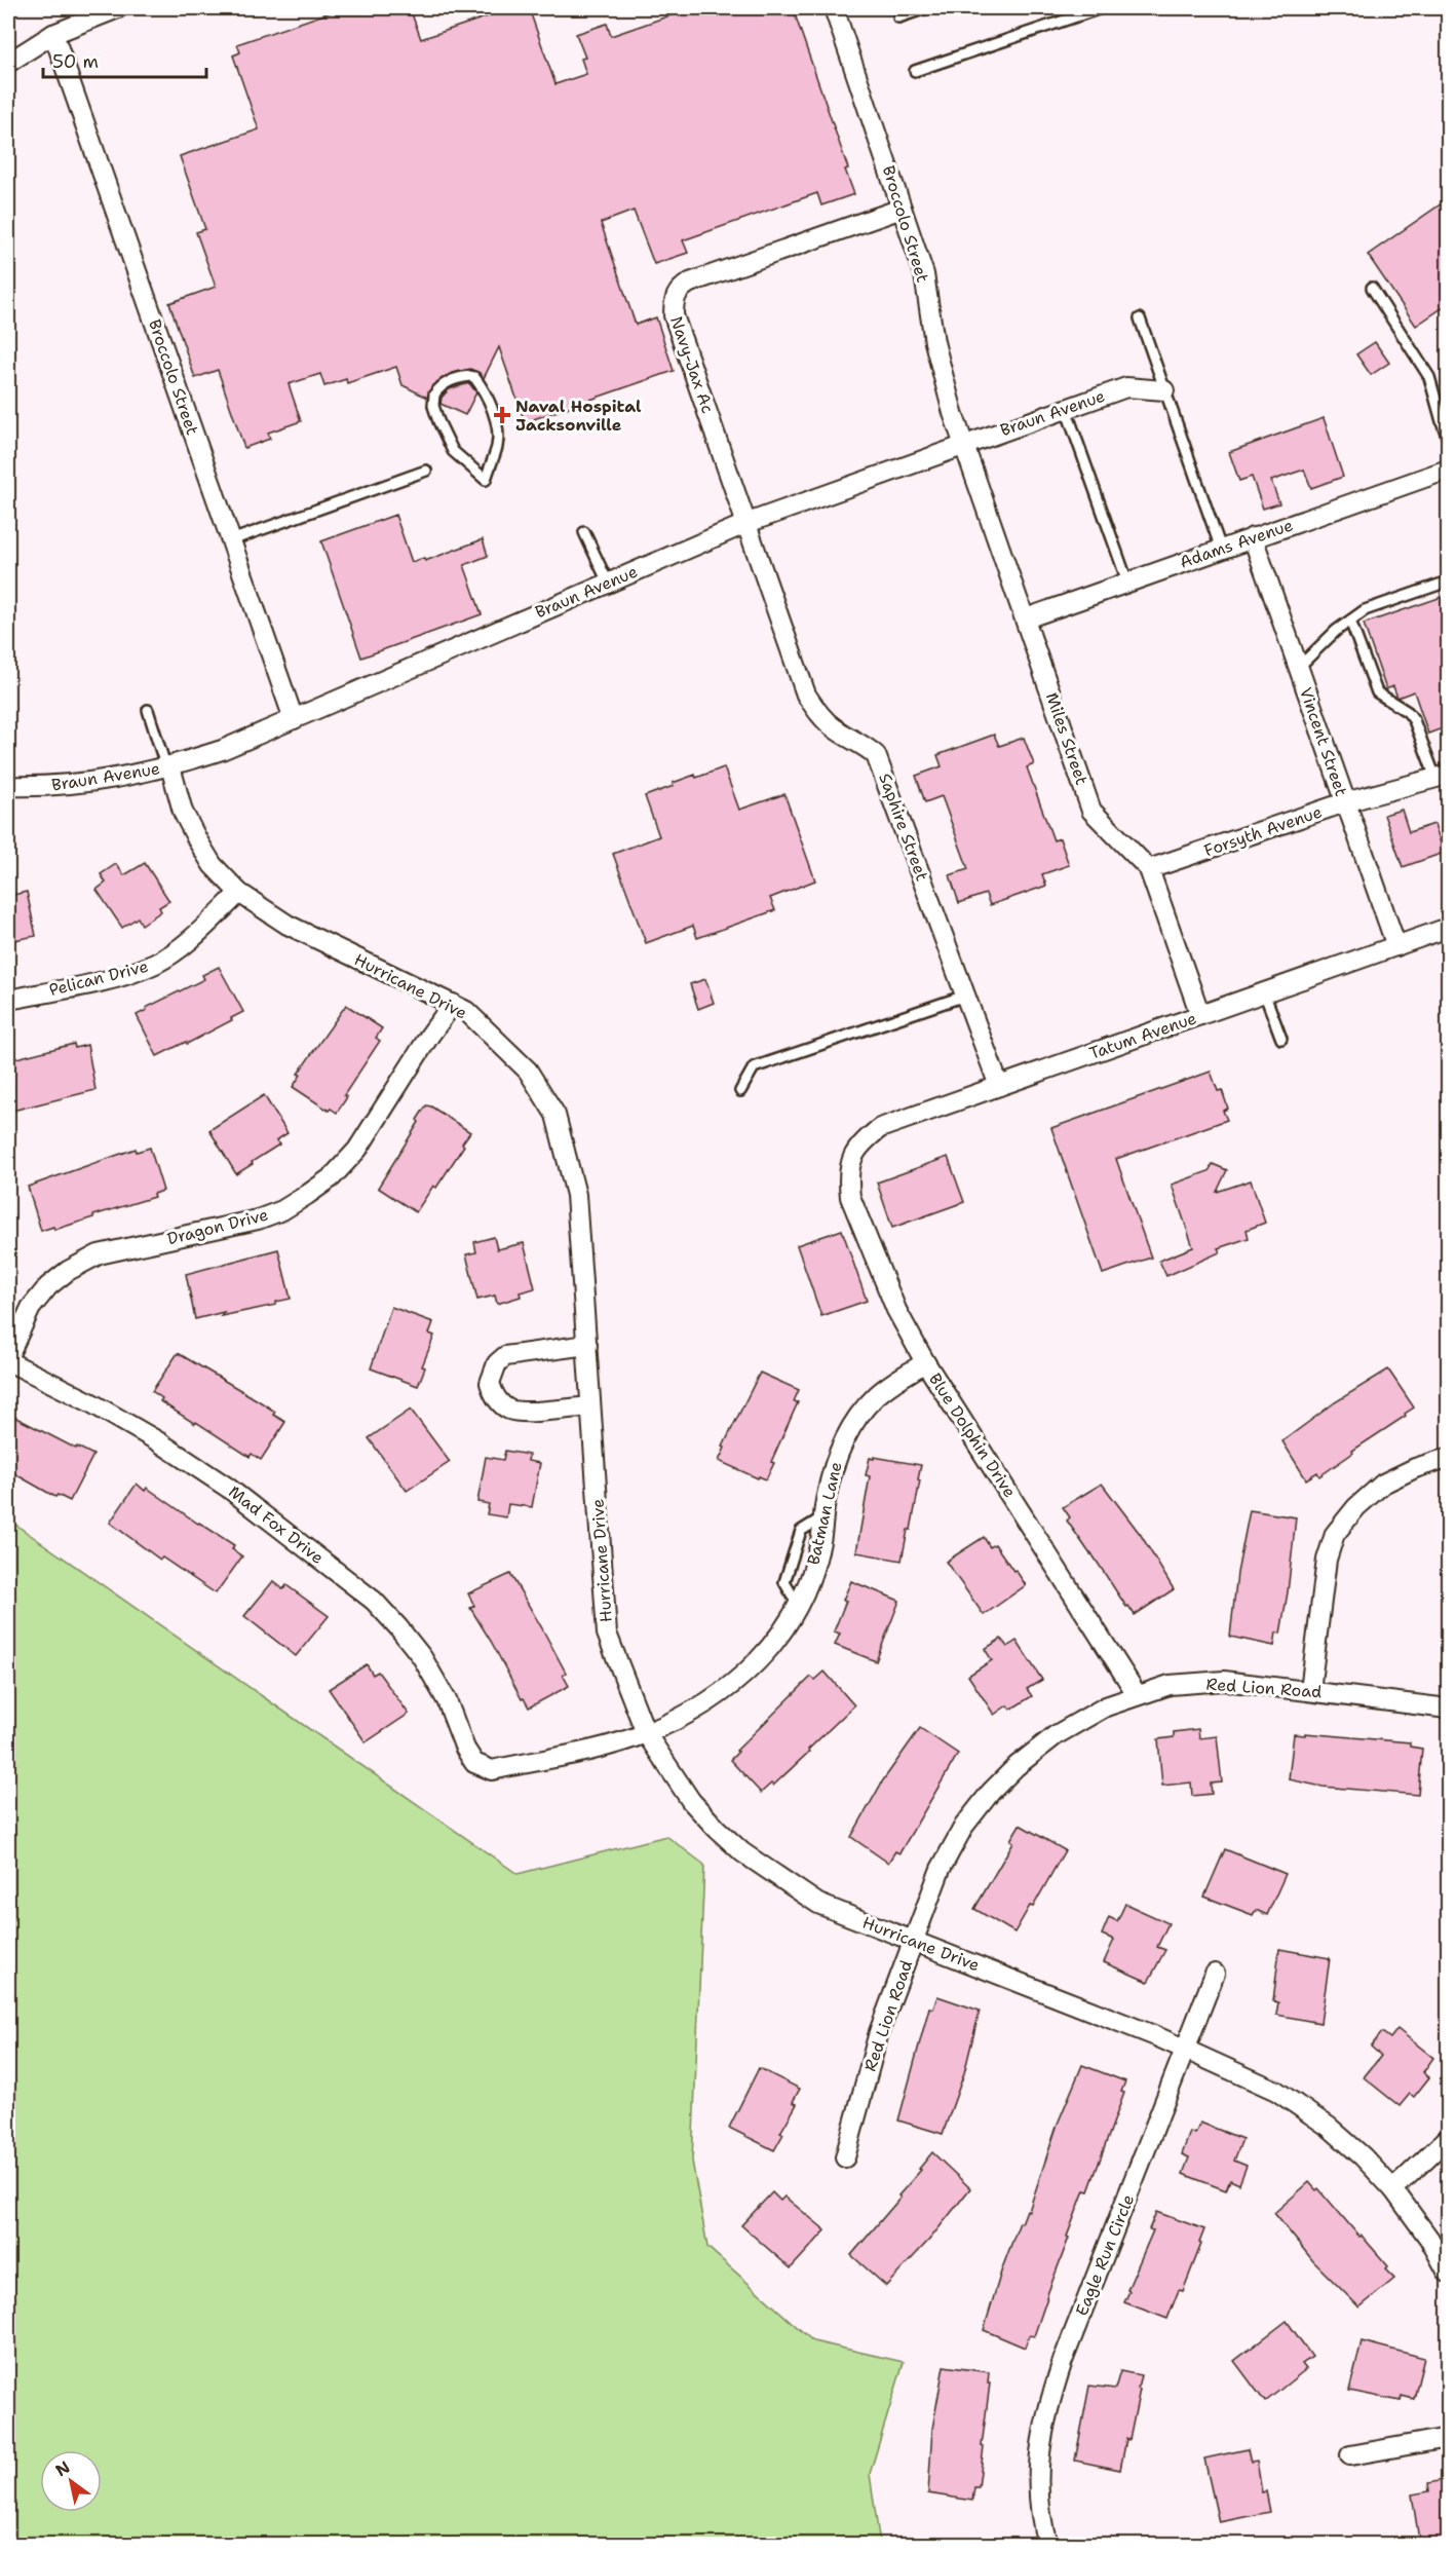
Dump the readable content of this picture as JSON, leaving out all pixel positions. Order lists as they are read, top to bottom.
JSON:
{
  "streets": {
    "street": [
      "Broccolo Street",
      "Navy-Jax Ac",
      "Braun Avenue",
      "Adams Avenue",
      "Miles Street",
      "Vincent Street",
      "Saphire Street",
      "Forsyth Avenue",
      "Pelican Drive",
      "Hurricane Drive",
      "Tatum Avenue",
      "Dragon Drive",
      "Blue Dolphin Drive",
      "Batman Lane",
      "Mad Fox Drive",
      "Red Lion Road",
      "Eagle Run Circle"
    ]
  },
  "crossings": [
    ["Broccolo Street", "Navy-Jax Ac"],
    ["Broccolo Street", "Braun Avenue"],
    ["Broccolo Street", "Miles Street"],
    ["Navy-Jax Ac", "Braun Avenue"],
    ["Navy-Jax Ac", "Saphire Street"],
    ["Braun Avenue", "Miles Street"],
    ["Braun Avenue", "Hurricane Drive"],
    ["Adams Avenue", "Miles Street"],
    ["Adams Avenue", "Vincent Street"],
    ["Miles Street", "Forsyth Avenue"],
    ["Miles Street", "Tatum Avenue"],
    ["Vincent Street", "Forsyth Avenue"],
    ["Vincent Street", "Tatum Avenue"],
    ["Saphire Street", "Tatum Avenue"],
    ["Pelican Drive", "Hurricane Drive"],
    ["Hurricane Drive", "Dragon Drive"],
    ["Hurricane Drive", "Batman Lane"],
    ["Hurricane Drive", "Red Lion Road"],
    ["Hurricane Drive", "Eagle Run Circle"],
    ["Tatum Avenue", "Blue Dolphin Drive"],
    ["Dragon Drive", "Mad Fox Drive"],
    ["Blue Dolphin Drive", "Batman Lane"],
    ["Blue Dolphin Drive", "Red Lion Road"],
    ["Batman Lane", "Mad Fox Drive"]
  ],
  "places": {
    "health": ["Naval Hospital Jacksonville"]
  },
  "scale_bar": "50 m",
  "north": "top left"
}
